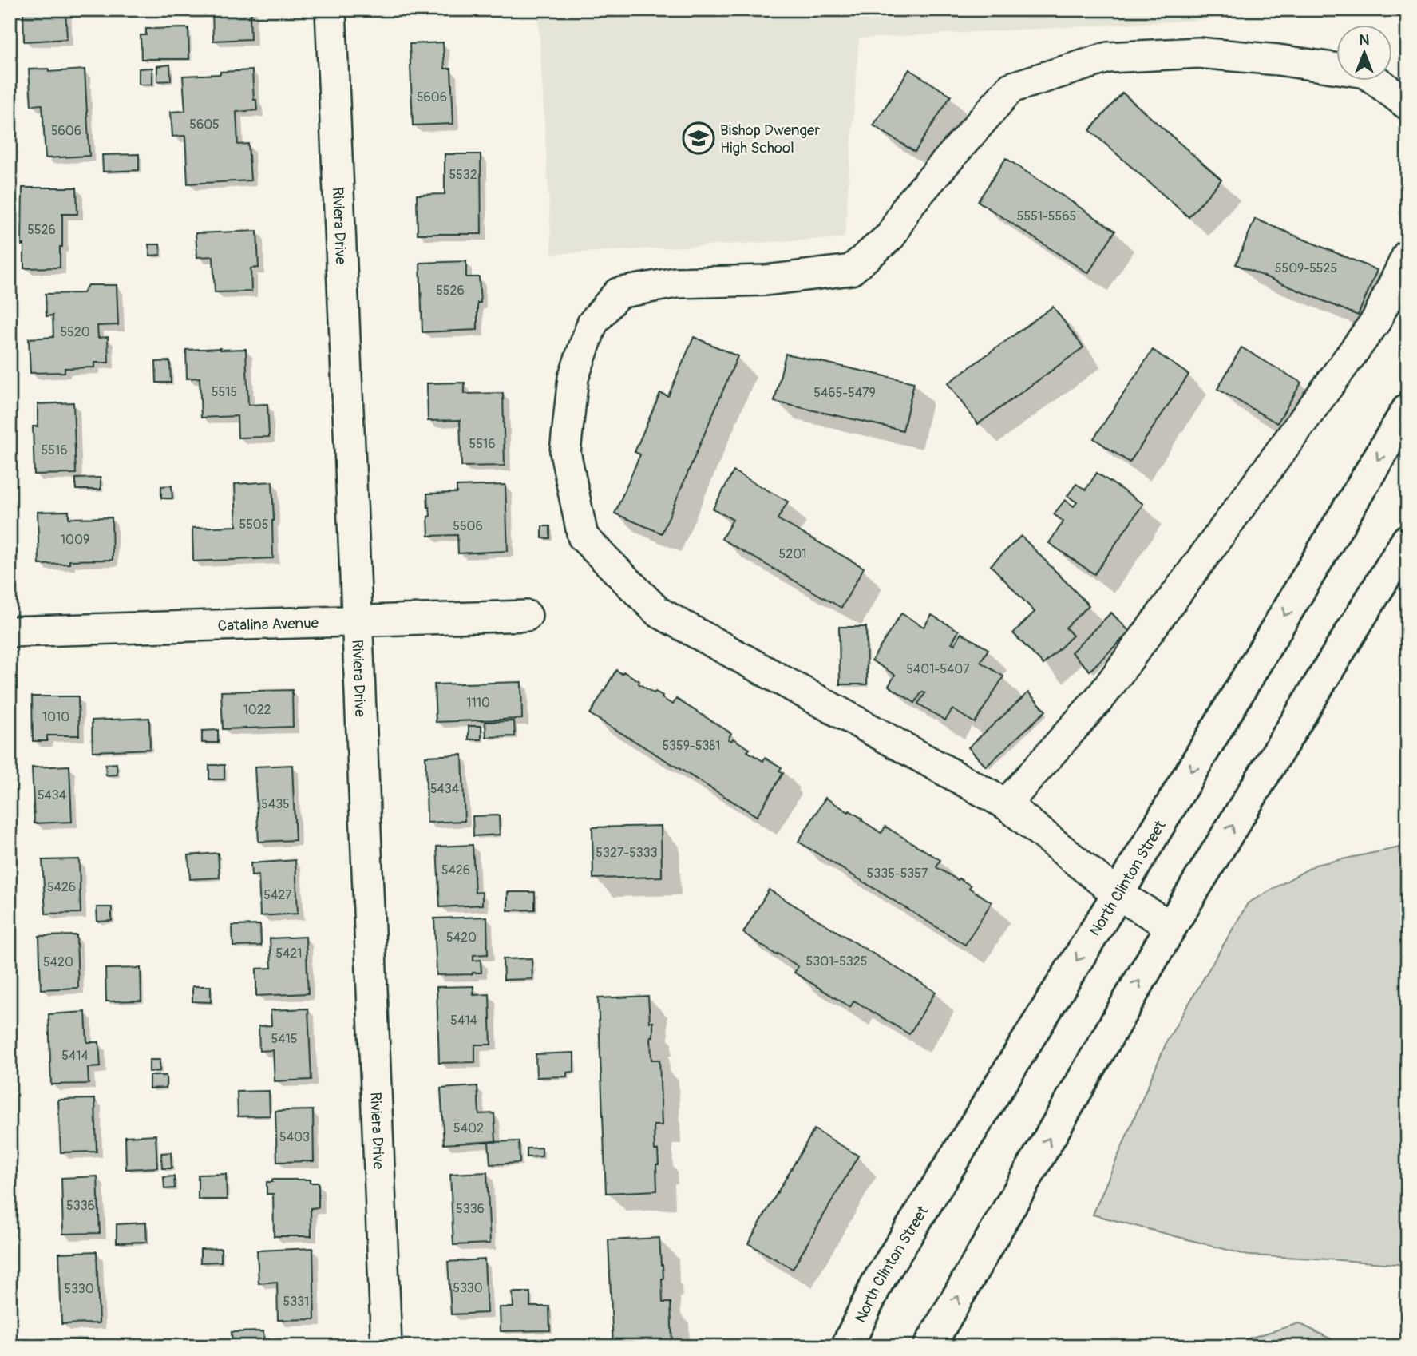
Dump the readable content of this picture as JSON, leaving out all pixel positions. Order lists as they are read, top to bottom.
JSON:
{
  "streets": {
    "main road": ["North Clinton Street"],
    "street": ["Riviera Drive", "Catalina Avenue"]
  },
  "crossings": [
    ["Riviera Drive", "Catalina Avenue"]
  ],
  "places": {
    "school or university": ["Bishop Dwenger High School"]
  },
  "house_numbers": [
    "5606",
    "5605",
    "5606",
    "5532",
    "5551-5565",
    "5526",
    "5509-5525",
    "5526",
    "5520",
    "5515",
    "5465-5479",
    "5516",
    "5516",
    "5505",
    "5506",
    "1009",
    "5201",
    "5401-5407",
    "1110",
    "1022",
    "1010",
    "5359-5381",
    "5434",
    "5434",
    "5435",
    "5327-5333",
    "5426",
    "5335-5357",
    "5426",
    "5427",
    "5420",
    "5421",
    "5301-5325",
    "5420",
    "5414",
    "5415",
    "5414",
    "5402",
    "5403",
    "5336",
    "5336",
    "5330",
    "5330",
    "5331"
  ],
  "north": "top"
}
